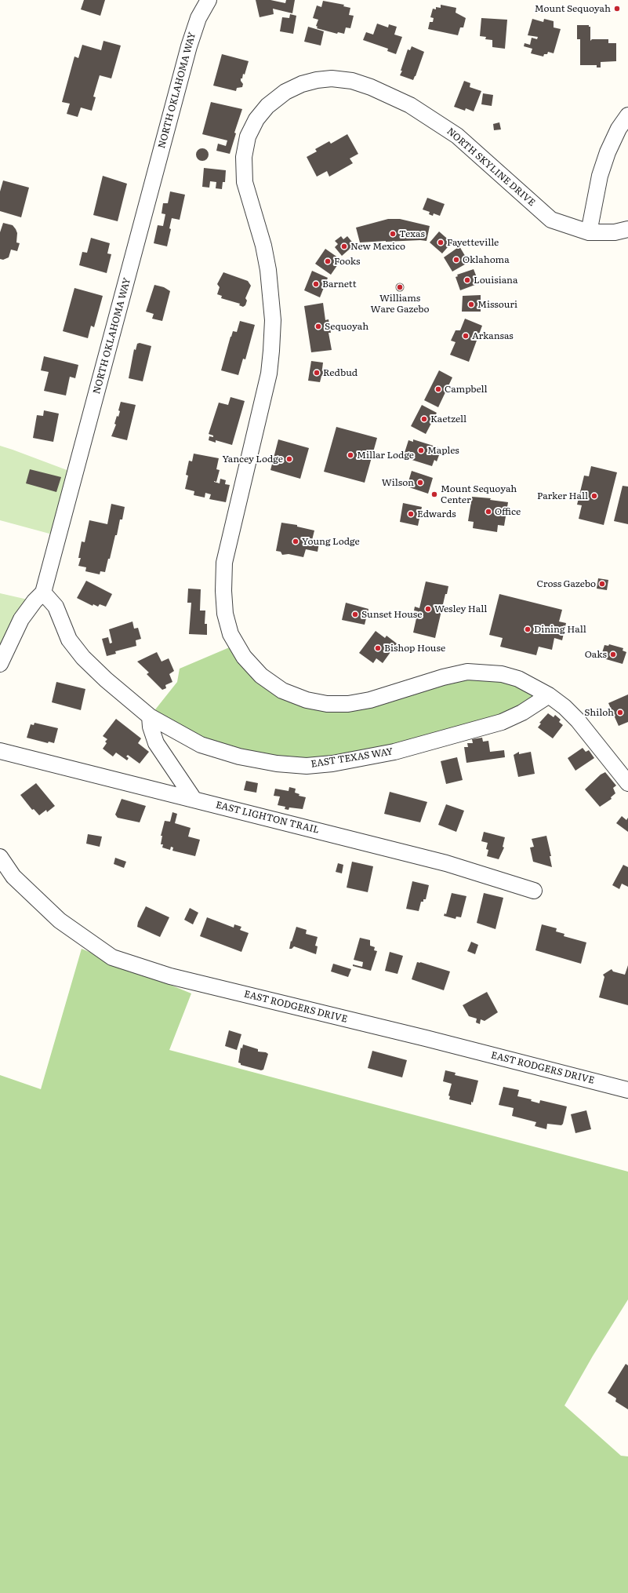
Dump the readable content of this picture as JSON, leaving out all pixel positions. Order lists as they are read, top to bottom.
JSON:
{
  "streets": {
    "street": [
      "NORTH OKLAHOMA WAY",
      "NORTH SKYLINE DRIVE",
      "EAST TEXAS WAY",
      "EAST LIGHTON TRAIL",
      "EAST RODGERS DRIVE"
    ]
  },
  "crossings": [
    ["NORTH OKLAHOMA WAY", "EAST TEXAS WAY"],
    ["NORTH SKYLINE DRIVE", "EAST TEXAS WAY"]
  ],
  "places": [
    "Mount Sequoyah",
    "Texas",
    "Fayetteville",
    "New Mexico",
    "Oklahoma",
    "Fooks",
    "Louisiana",
    "Barnett",
    "Williams Ware Gazebo",
    "Missouri",
    "Sequoyah",
    "Arkansas",
    "Redbud",
    "Campbell",
    "Kaetzell",
    "Maples",
    "Millar Lodge",
    "Yancey Lodge",
    "Wilson",
    "Mount Sequoyah Center",
    "Parker Hall",
    "Office",
    "Edwards",
    "Young Lodge",
    "Cross Gazebo",
    "Wesley Hall",
    "Sunset House",
    "Dining Hall",
    "Bishop House",
    "Oaks",
    "Shiloh"
  ]
}
